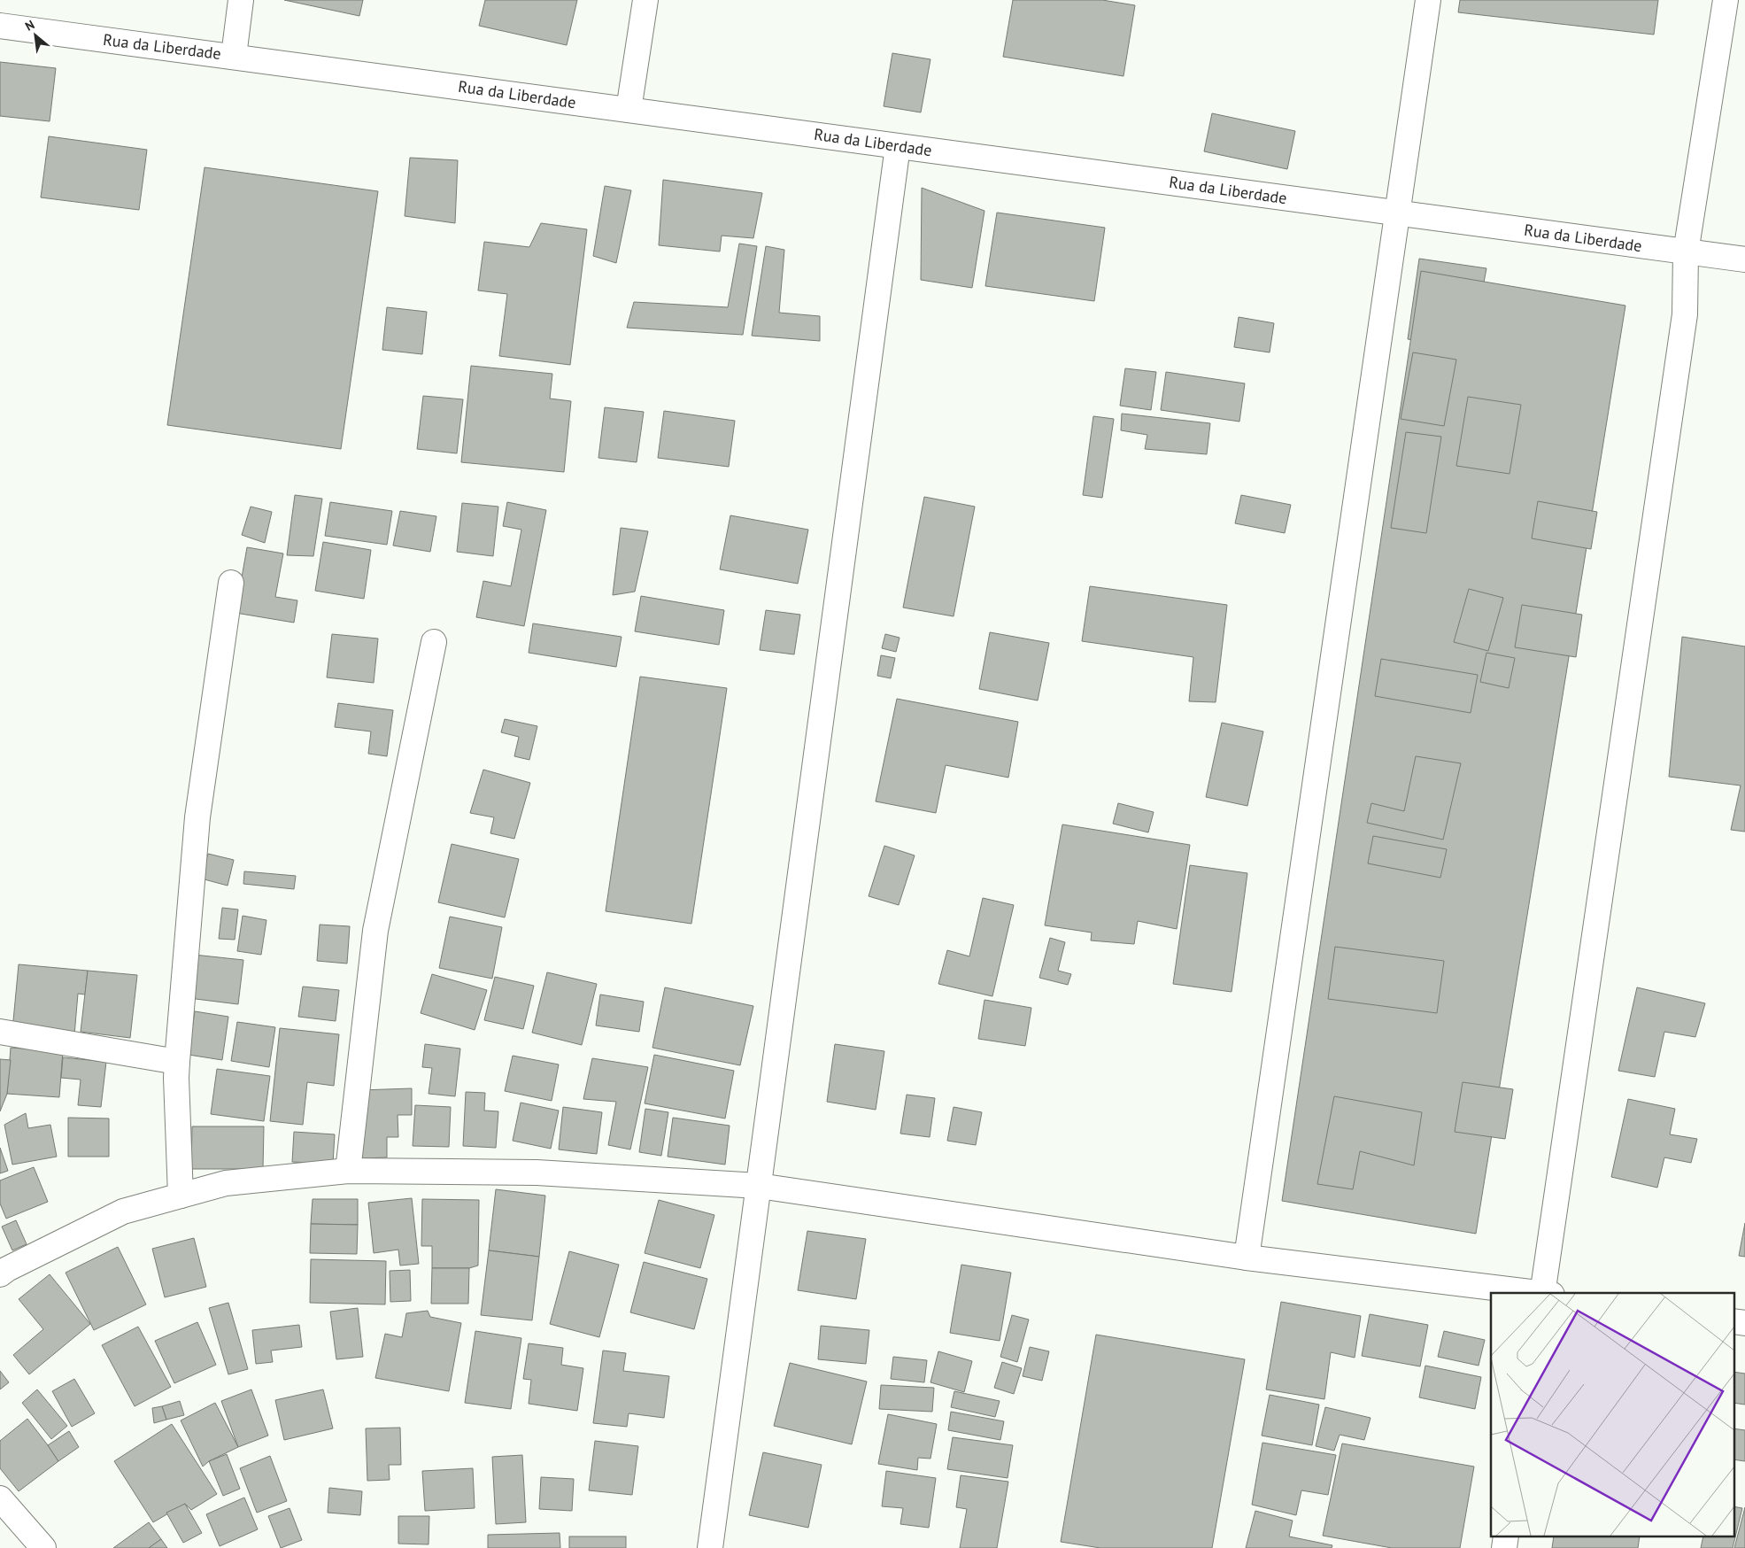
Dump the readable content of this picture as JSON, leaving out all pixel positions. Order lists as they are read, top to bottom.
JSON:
{
  "streets": {
    "street": ["Rua da Liberdade"]
  },
  "north": "top left"
}
